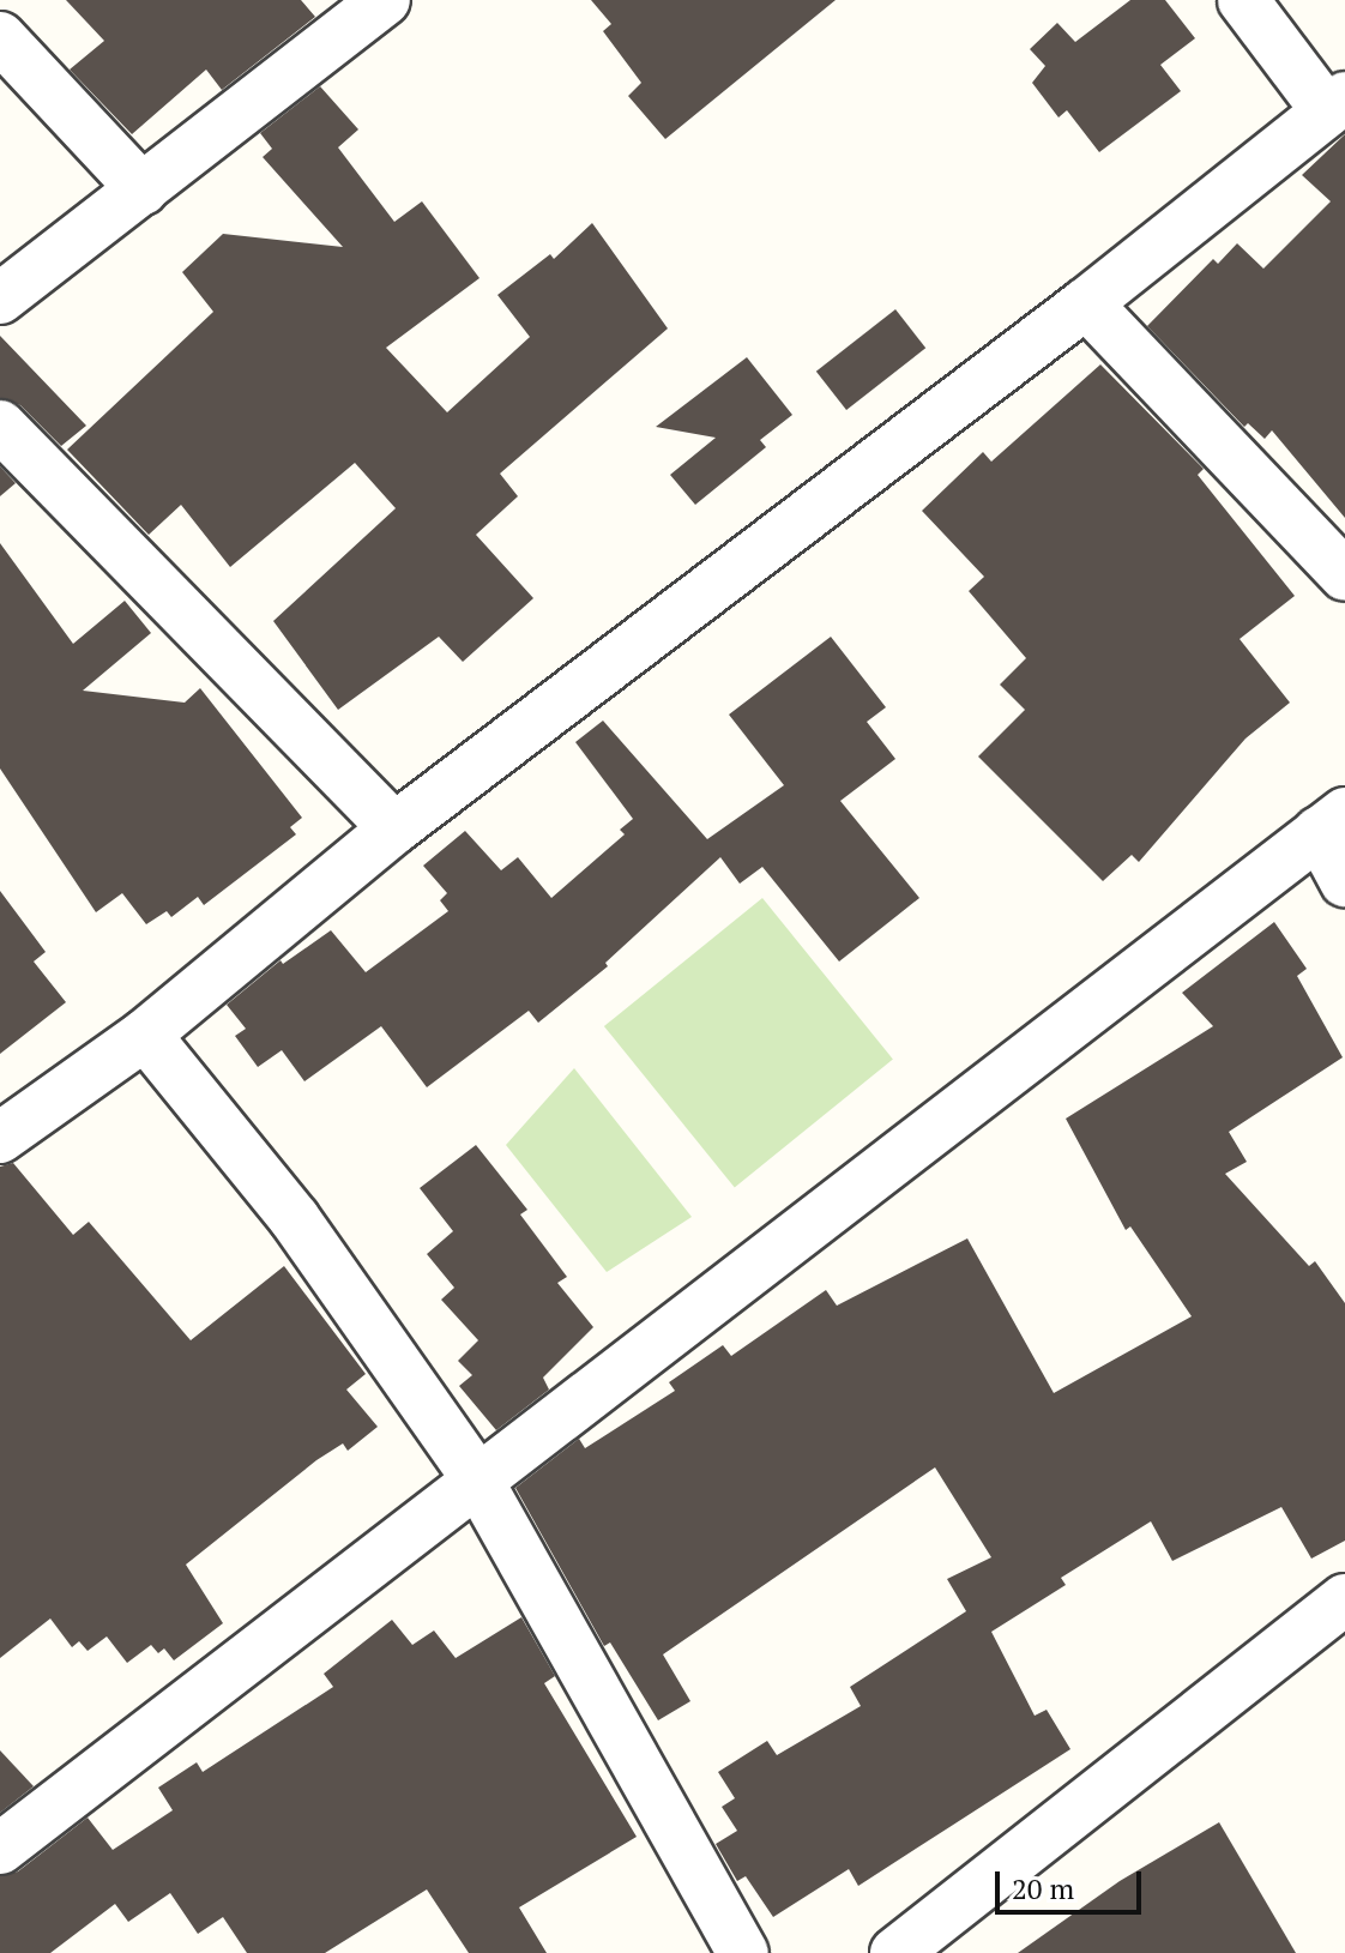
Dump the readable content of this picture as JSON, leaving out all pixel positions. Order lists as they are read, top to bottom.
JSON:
{
  "scale_bar": "20 m"
}
